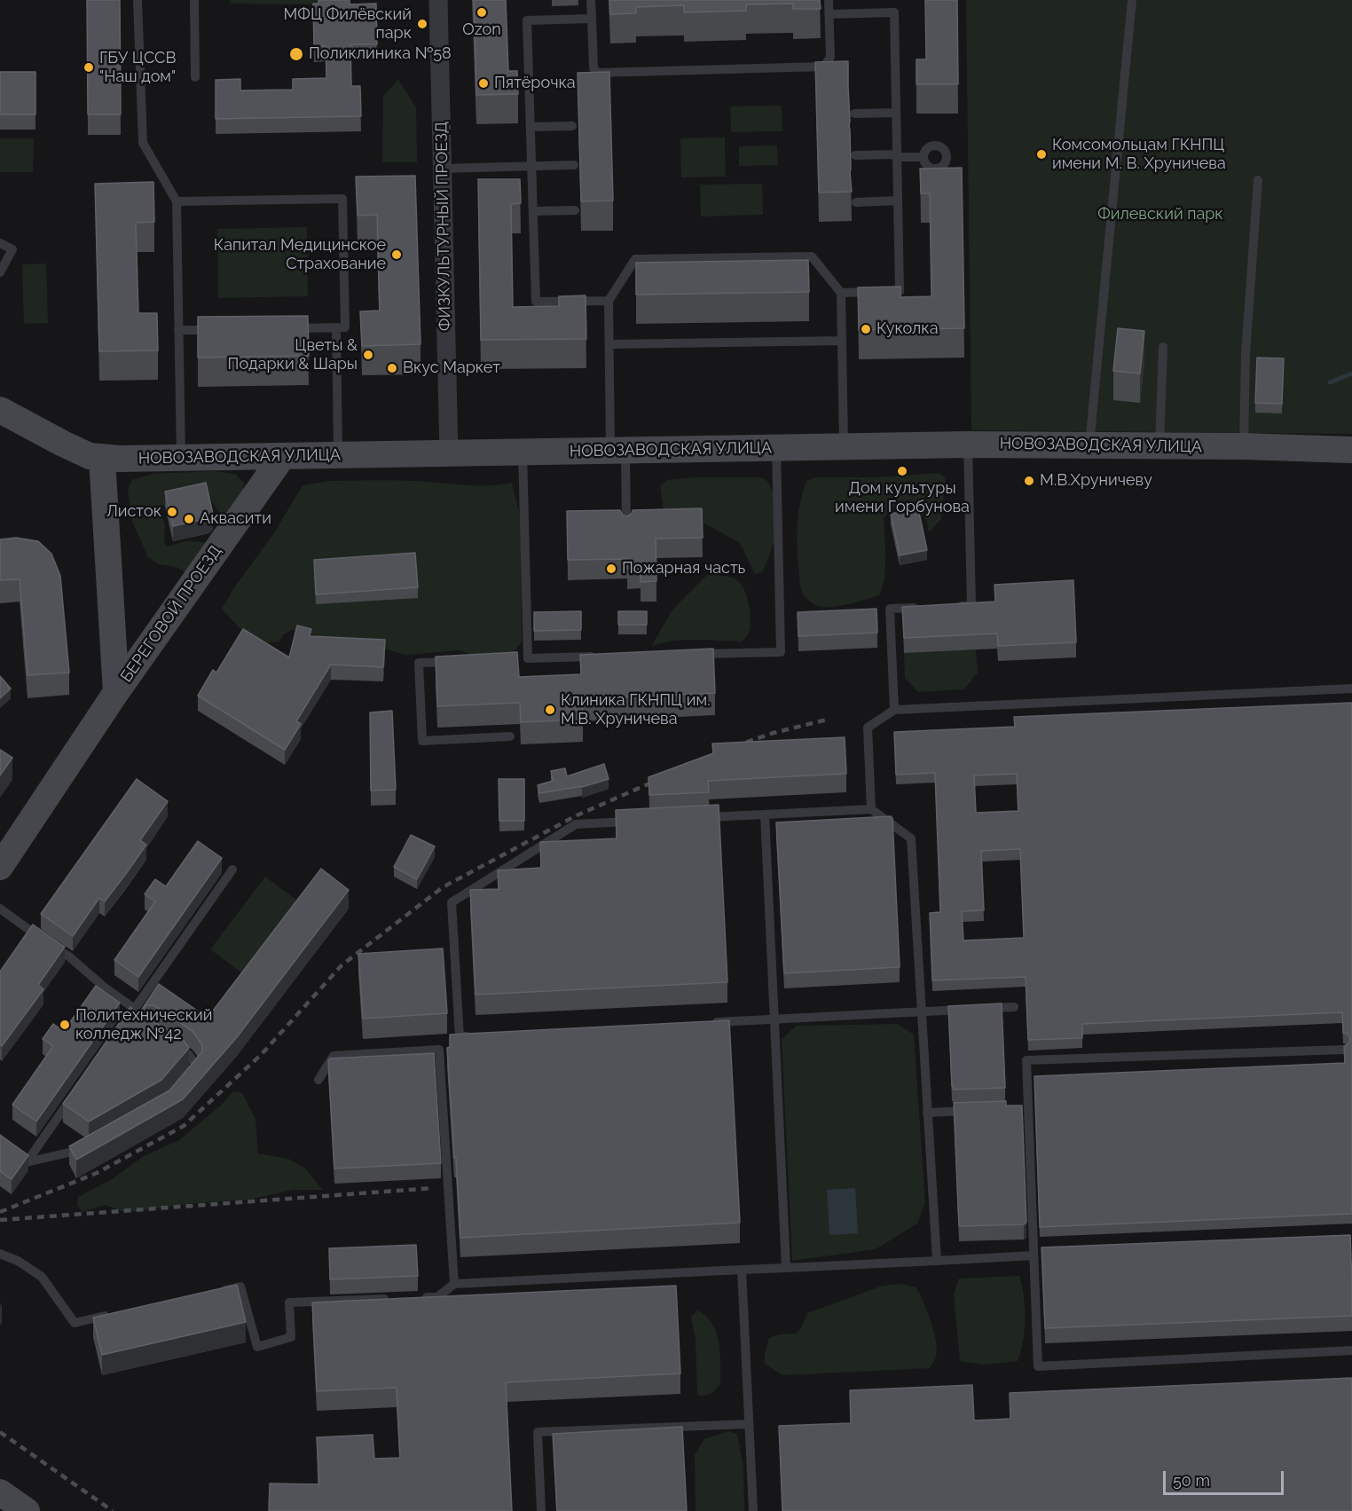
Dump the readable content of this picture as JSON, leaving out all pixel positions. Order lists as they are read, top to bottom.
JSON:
{
  "streets": {
    "street": ["ФИЗКУЛЬТУРНЫЙ ПРОЕЗД", "НОВОЗАВОДСКАЯ УЛИЦА", "БЕРЕГОВОЙ ПРОЕЗД"]
  },
  "crossings": [
    ["ФИЗКУЛЬТУРНЫЙ ПРОЕЗД", "НОВОЗАВОДСКАЯ УЛИЦА"],
    ["НОВОЗАВОДСКАЯ УЛИЦА", "БЕРЕГОВОЙ ПРОЕЗД"]
  ],
  "parks": ["Филевский парк"],
  "places": [
    "Ozon",
    "МФЦ Филёвский парк",
    "Поликлиника №58",
    "ГБУ ЦССВ \"Наш дом\"",
    "Пятёрочка",
    "Комсомольцам ГКНПЦ имени М. В. Хруничева",
    "Капитал Медицинское Страхование",
    "Куколка",
    "Цветы & Подарки & Шары",
    "Вкус Маркет",
    "Дом культуры имени Горбунова",
    "М.В.Хруничеву",
    "Листок",
    "Аквасити",
    "Пожарная часть",
    "Клиника ГКНПЦ им. М.В. Хруничева",
    "Политехнический колледж №42"
  ],
  "scale_bar": "50 m"
}
